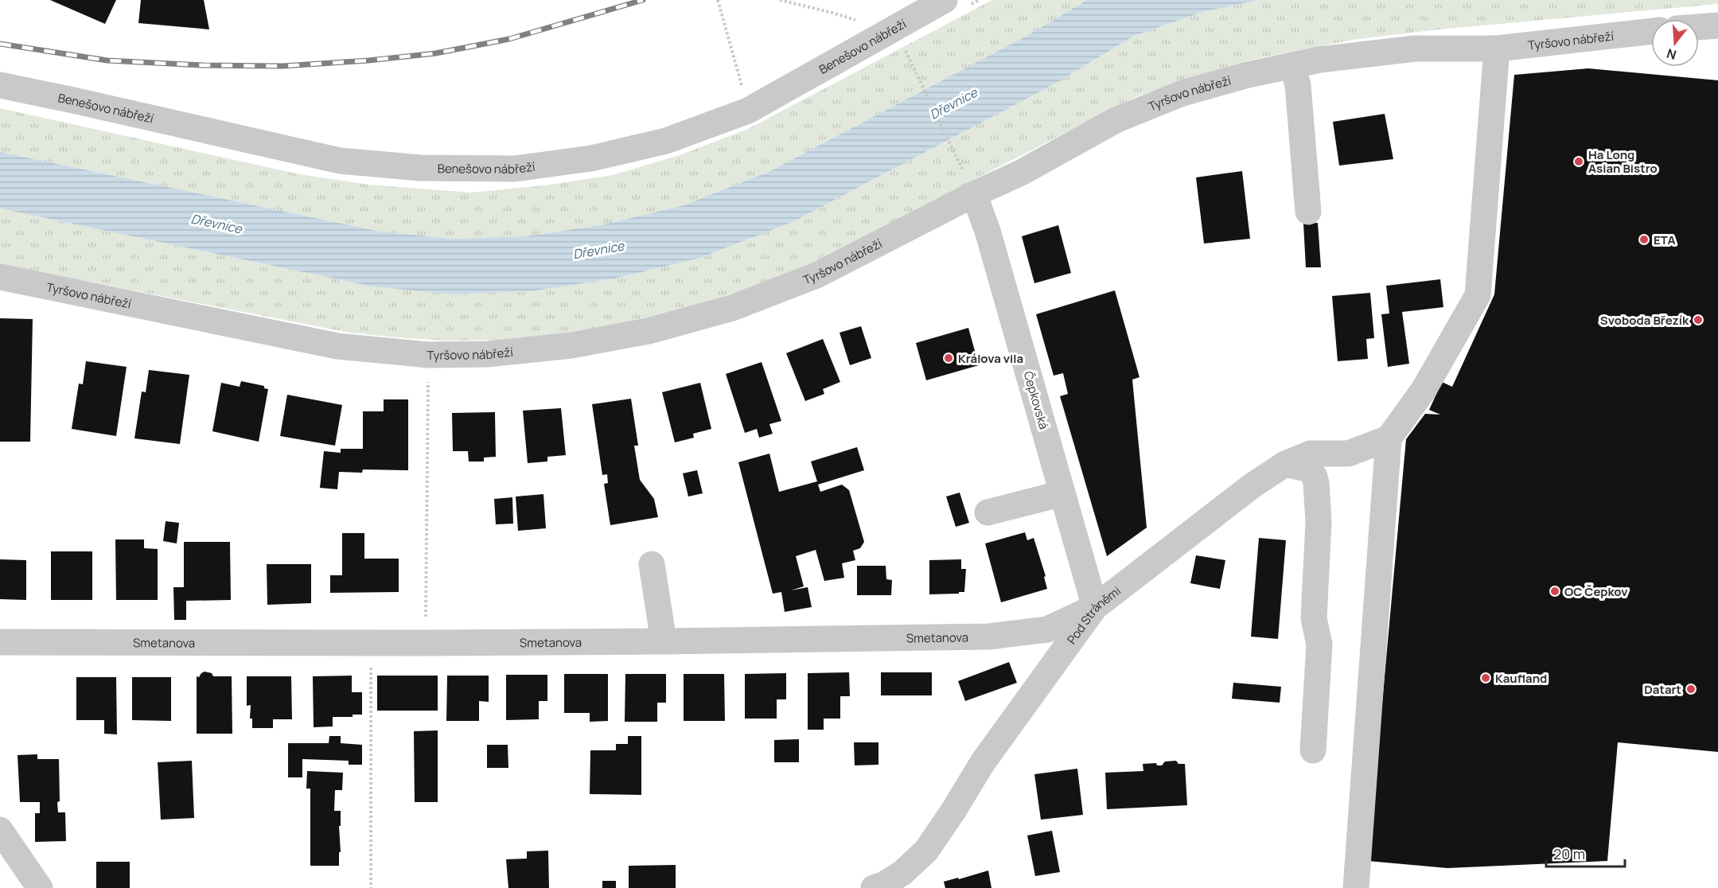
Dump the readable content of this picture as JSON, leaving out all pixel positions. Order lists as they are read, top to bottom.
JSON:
{
  "streets": {
    "street": [
      "Tyršovo nábřeží",
      "Benešovo nábřeží",
      "Čepkovská",
      "Pod Stráněmi",
      "Smetanova"
    ]
  },
  "crossings": [
    ["Tyršovo nábřeží", "Čepkovská"],
    ["Čepkovská", "Pod Stráněmi"],
    ["Čepkovská", "Smetanova"],
    ["Pod Stráněmi", "Smetanova"]
  ],
  "water": ["Dřevnice"],
  "places": [
    "Ha Long Asian Bistro",
    "ETA",
    "Svoboda Březík",
    "Králova vila",
    "OC Čepkov",
    "Kaufland",
    "Datart"
  ],
  "scale_bar": "20 m",
  "north": "bottom"
}
